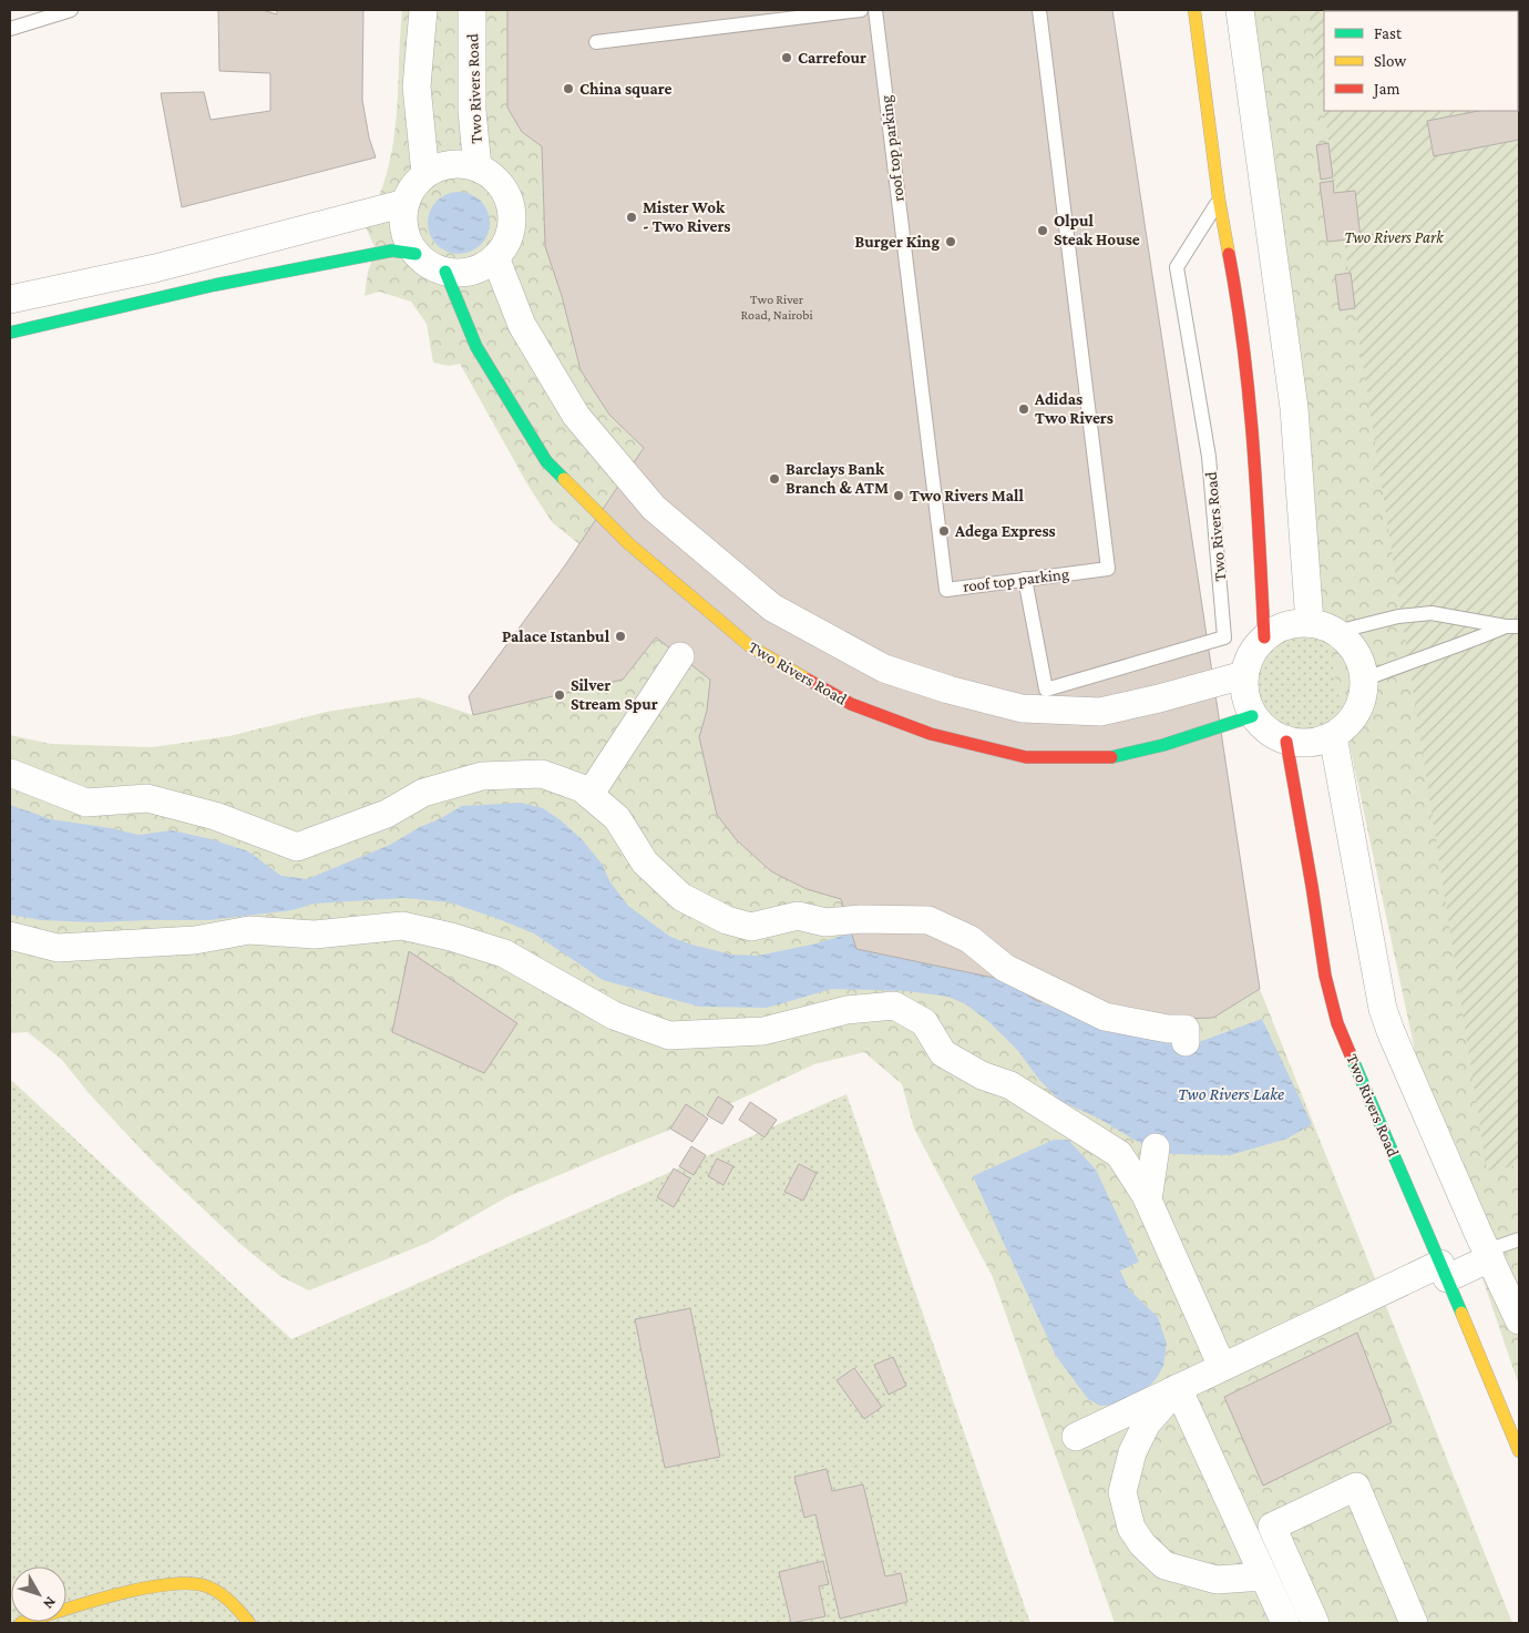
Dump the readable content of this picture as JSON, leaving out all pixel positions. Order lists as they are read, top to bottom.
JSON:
{
  "streets": {
    "street": ["Two Rivers Road"],
    "lane": ["roof top parking"]
  },
  "crossings": [
    ["Two Rivers Road", "roof top parking"]
  ],
  "water": ["Two Rivers Lake"],
  "parks": ["Two Rivers Park"],
  "places": [
    "Carrefour",
    "China square",
    "Mister Wok - Two Rivers",
    "Olpul Steak House",
    "Burger King",
    "Adidas Two Rivers",
    "Barclays Bank Branch & ATM",
    "Two Rivers Mall",
    "Adega Express",
    "Palace Istanbul",
    "Silver Stream Spur"
  ],
  "house_numbers": ["Two River Road, Nairobi"],
  "legend": ["Fast", "Slow", "Jam"],
  "north": "bottom right"
}
